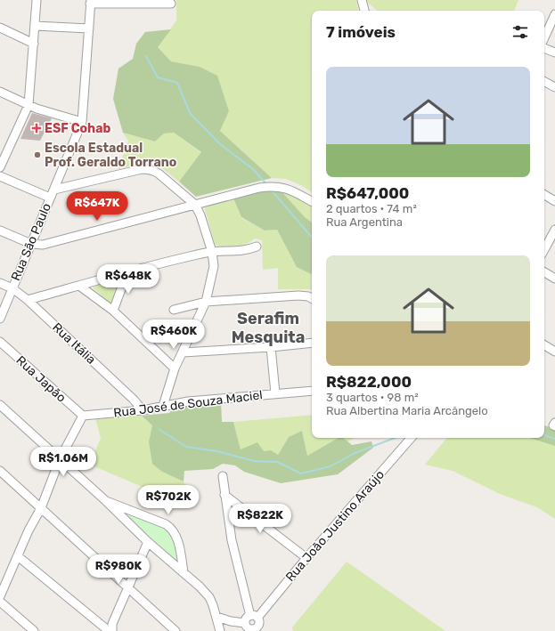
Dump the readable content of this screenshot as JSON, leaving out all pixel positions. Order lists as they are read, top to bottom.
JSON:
{
  "streets": {
    "street": [
      "Rua São Paulo",
      "Rua Itália",
      "Rua Japão",
      "Rua José de Souza Maciel",
      "Rua João Justino Araújo"
    ]
  },
  "crossings": [
    ["Rua São Paulo", "Rua Itália"],
    ["Rua Itália", "Rua José de Souza Maciel"],
    ["Rua Japão", "Rua José de Souza Maciel"]
  ],
  "districts": ["Serafim Mesquita"],
  "places": {
    "health": ["ESF Cohab"],
    "other": ["Escola Estadual Prof. Geraldo Torrano"]
  },
  "page": {
    "heading": "7 imóveis",
    "list": [
      {
        "name": "R$647,000",
        "note": "2 quartos · 74 m² · Rua Argentina"
      },
      {
        "name": "R$822,000",
        "note": "3 quartos · 98 m² · Rua Albertina Maria Arcângelo"
      }
    ],
    "price": [
      "R$647K",
      "R$648K",
      "R$460K",
      "R$1.06M",
      "R$702K",
      "R$822K",
      "R$980K"
    ]
  }
}
